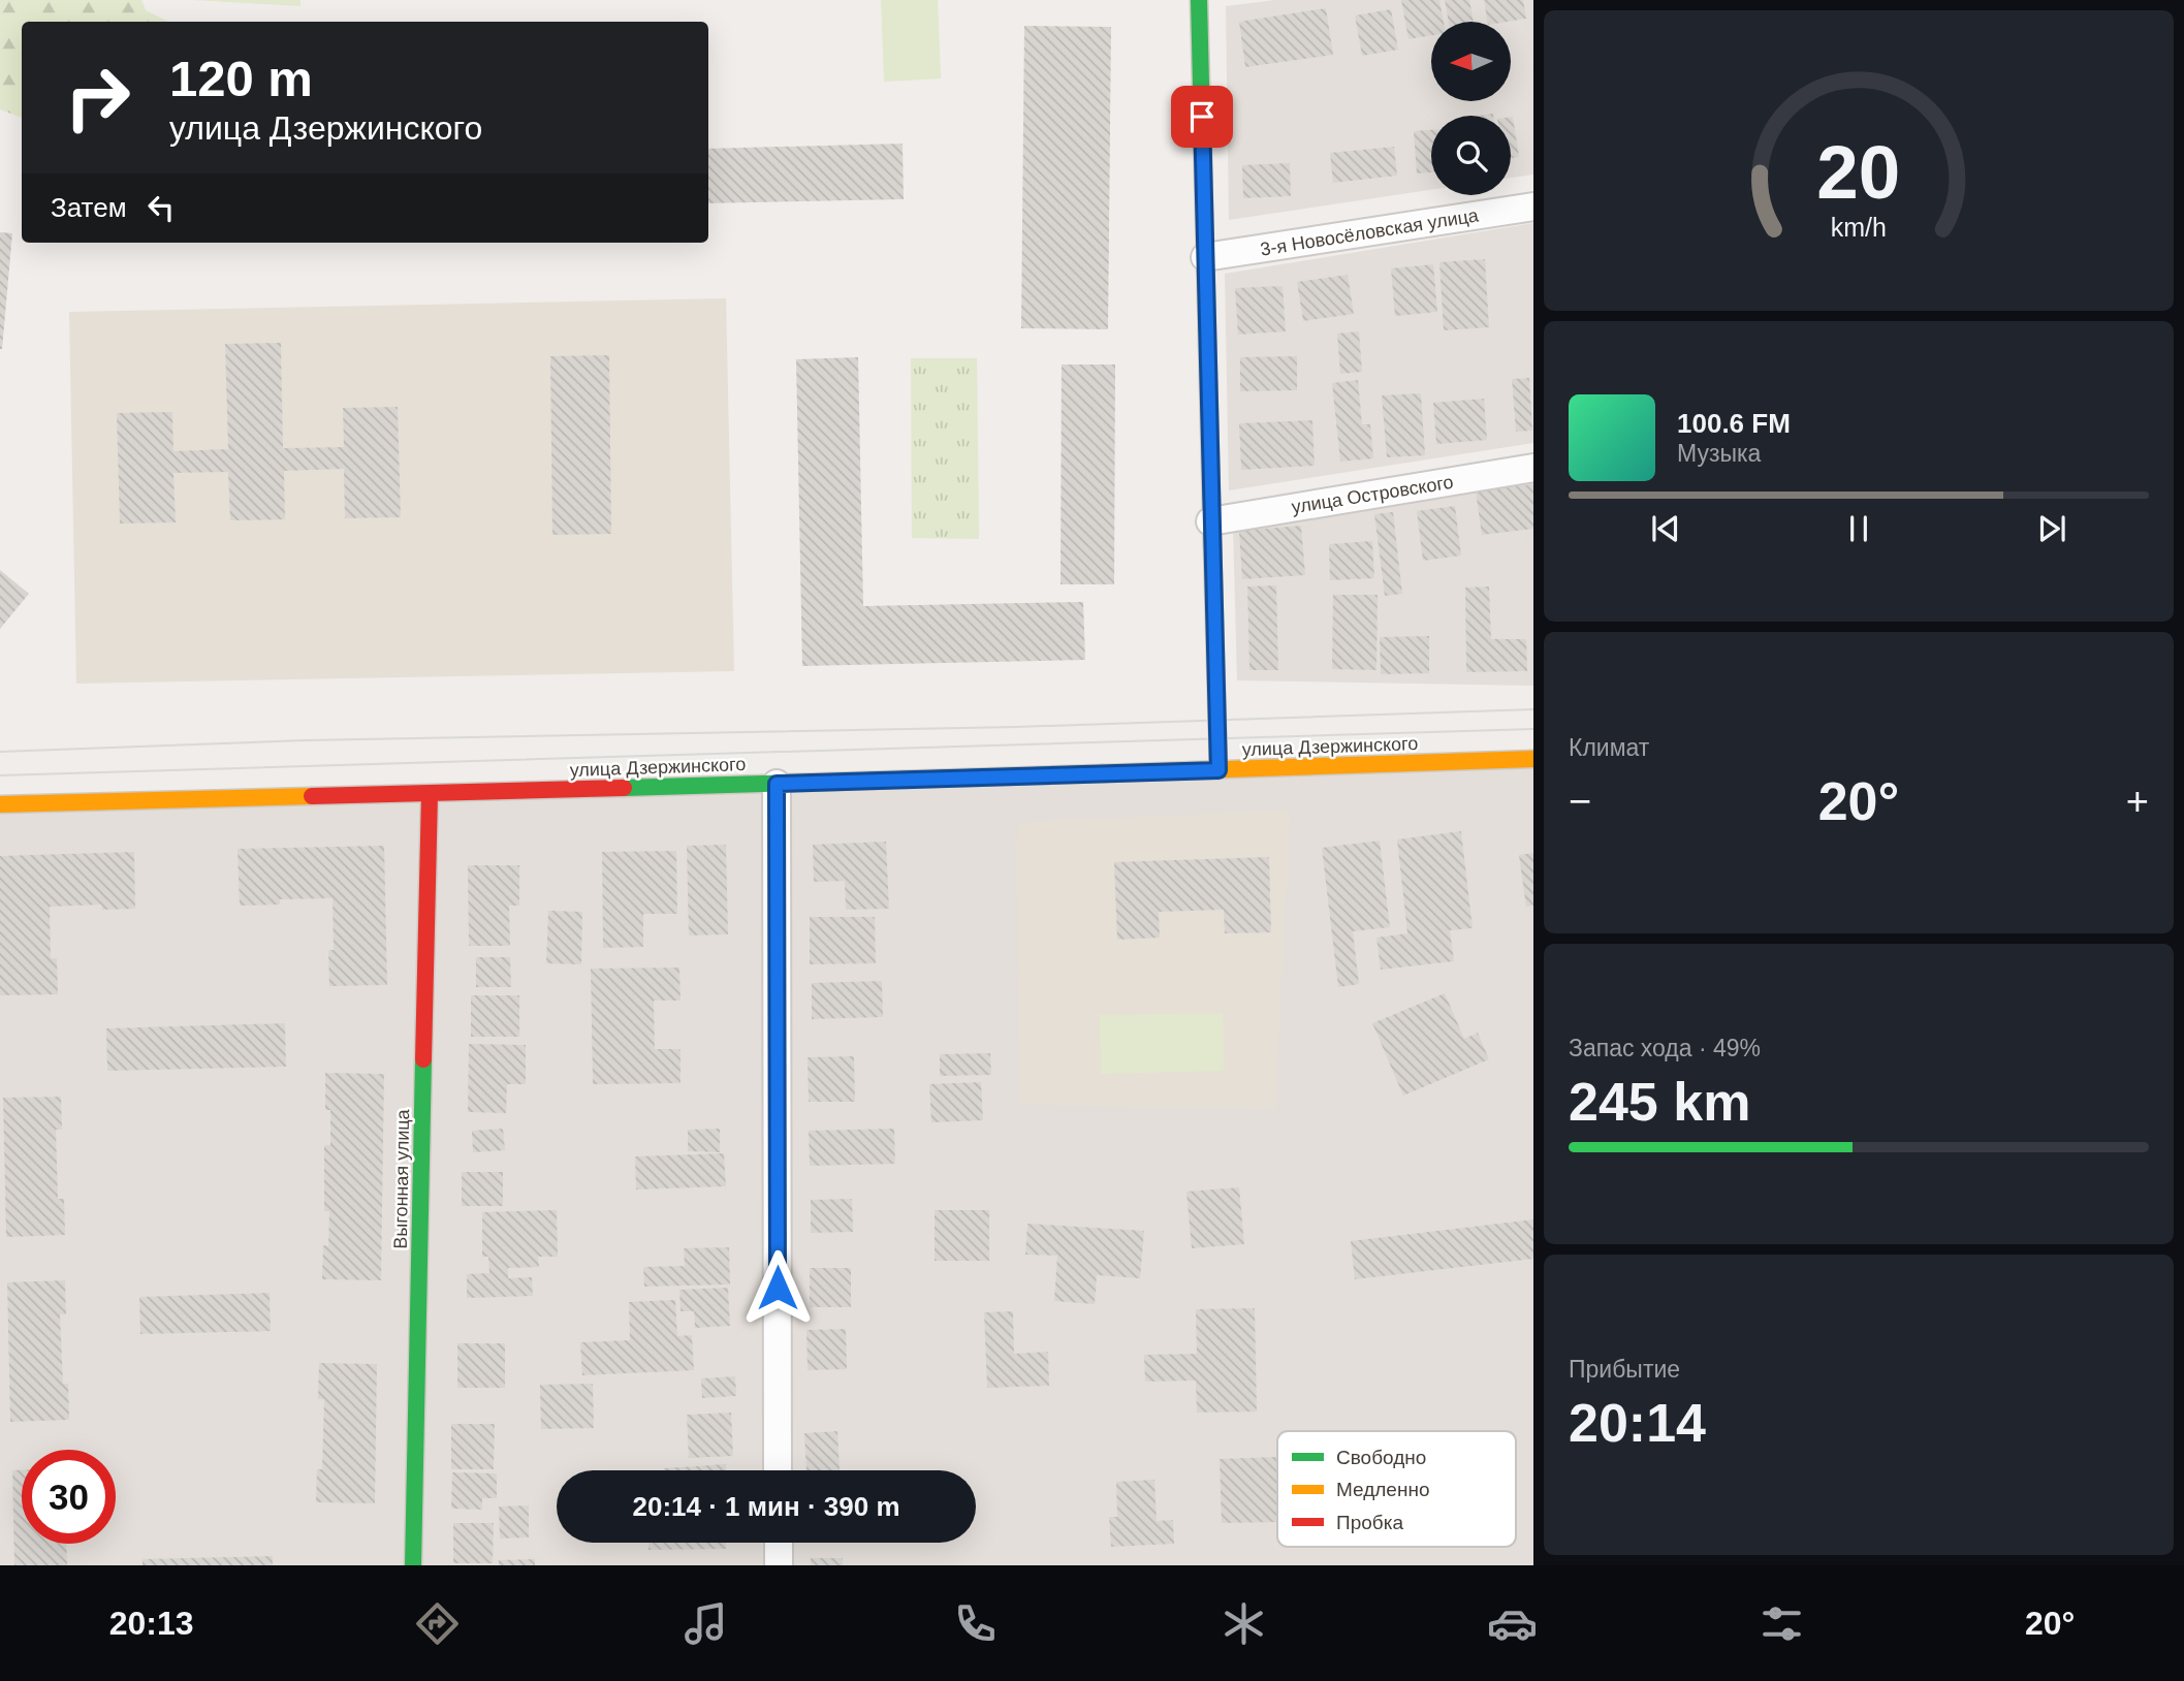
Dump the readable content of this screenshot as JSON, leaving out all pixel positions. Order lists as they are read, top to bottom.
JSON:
{
  "streets": {
    "street": [
      "3-я Новосёловская улица",
      "улица Островского",
      "улица Дзержинского",
      "Выгонная улица"
    ]
  },
  "crossings": [
    ["улица Дзержинского", "Выгонная улица"]
  ],
  "legend": ["Свободно", "Медленно", "Пробка"],
  "north": "left",
  "page": {
    "turn": ["120 m", "улица Дзержинского"],
    "then": "Затем",
    "song": ["100.6 FM", "Музыка"],
    "tile": [
      "Климат",
      ["Запас хода · 49%", "245 km"],
      ["Прибытие", "20:14"]
    ],
    "heat": ["−", "20°", "+"],
    "limit": "30",
    "trip": "20:14 · 1 мин · 390 m",
    "tabs": ["20:13", "20°"],
    "gauge": ["20", "km/h"]
  }
}
